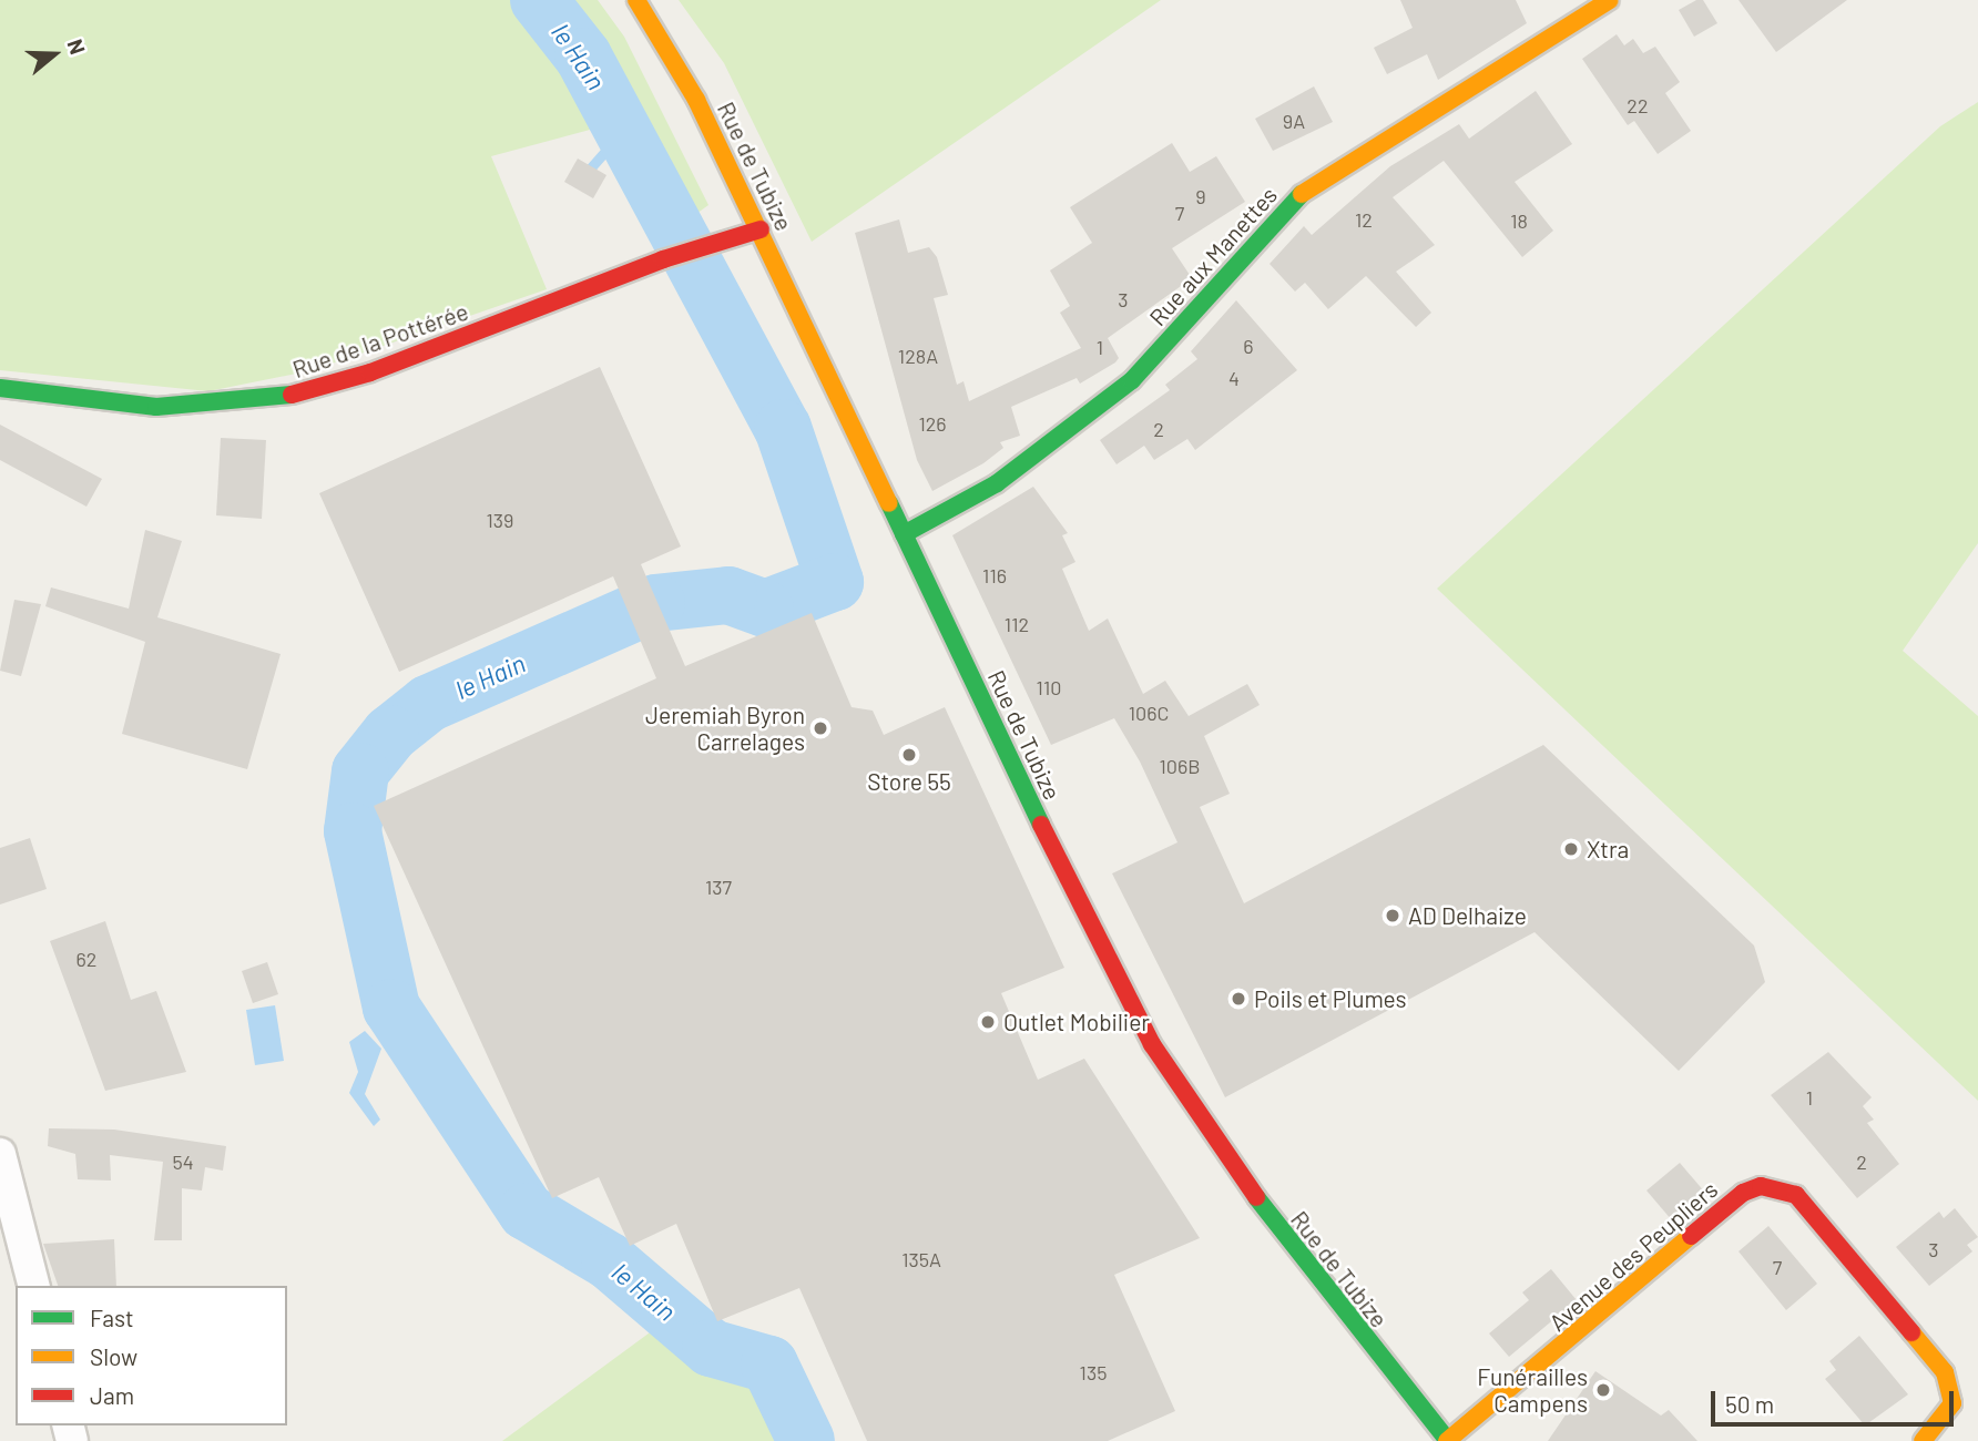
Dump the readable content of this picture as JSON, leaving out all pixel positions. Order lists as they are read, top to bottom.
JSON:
{
  "streets": {
    "street": [
      "Rue de Tubize",
      "Rue aux Manettes",
      "Rue de la Pottérée",
      "Avenue des Peupliers"
    ]
  },
  "crossings": [
    ["Rue de Tubize", "Rue aux Manettes"],
    ["Rue de Tubize", "Rue de la Pottérée"],
    ["Rue de Tubize", "Avenue des Peupliers"]
  ],
  "water": ["le Hain"],
  "places": [
    "Jeremiah Byron Carrelages",
    "Store 55",
    "Xtra",
    "AD Delhaize",
    "Poils et Plumes",
    "Outlet Mobilier",
    "Funérailles Campens"
  ],
  "house_numbers": [
    "22",
    "9A",
    "9",
    "7",
    "12",
    "18",
    "3",
    "6",
    "1",
    "128A",
    "4",
    "126",
    "2",
    "139",
    "116",
    "112",
    "110",
    "106C",
    "106B",
    "137",
    "62",
    "1",
    "54",
    "2",
    "3",
    "135A",
    "7",
    "135"
  ],
  "legend": ["Fast", "Slow", "Jam"],
  "scale_bar": "50 m",
  "north": "right"
}
